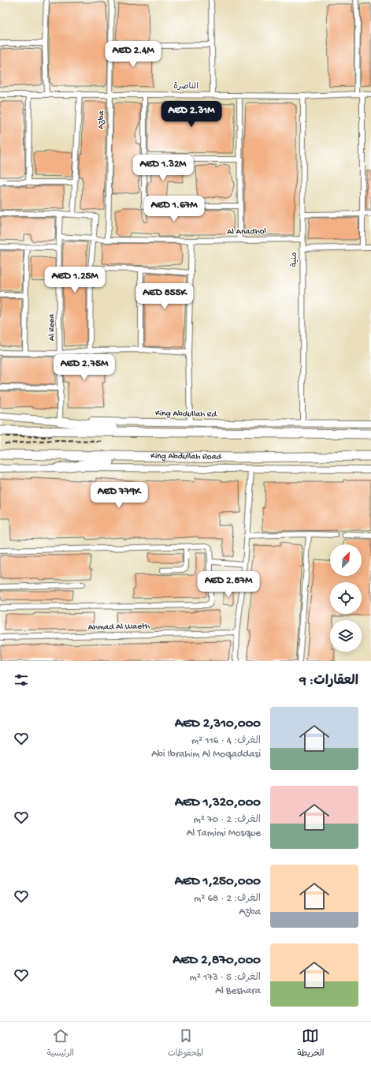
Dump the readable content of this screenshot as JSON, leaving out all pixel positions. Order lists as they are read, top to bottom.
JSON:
{
  "streets": {
    "highway": ["King Abdullah Road"],
    "main road": ["King Abdullah Rd"],
    "street": [
      "الناصرة",
      "Azba",
      "Al Anadhol",
      "منية",
      "Al Reea",
      "Ahmad Al Waeth"
    ]
  },
  "crossings": [
    ["الناصرة", "Azba"],
    ["الناصرة", "منية"],
    ["Azba", "Al Anadhol"],
    ["Al Anadhol", "منية"],
    ["Al Anadhol", "Al Reea"],
    ["منية", "King Abdullah Rd"],
    ["Al Reea", "King Abdullah Rd"]
  ],
  "north": "top right",
  "page": {
    "price": [
      "AED 2.4M",
      "AED 2.31M",
      "AED 1.32M",
      "AED 1.67M",
      "AED 1.25M",
      "AED 855K",
      "AED 2.75M",
      "AED 779K",
      "AED 2.87M"
    ],
    "heading": "العقارات: 9",
    "list": [
      {
        "name": "AED 2,310,000",
        "note": "الغرف: 4 · 116 m² · Abi Ibrahim Al Moqaddasi"
      },
      {
        "name": "AED 1,320,000",
        "note": "الغرف: 2 · 70 m² · Al Tamimi Mosque"
      },
      {
        "name": "AED 1,250,000",
        "note": "الغرف: 2 · 68 m² · Azba"
      },
      {
        "name": "AED 2,870,000",
        "note": "الغرف: 5 · 173 m² · Al Beshara"
      }
    ],
    "tabs": ["الخريطة", "المحفوظات", "الرئيسية"]
  }
}
